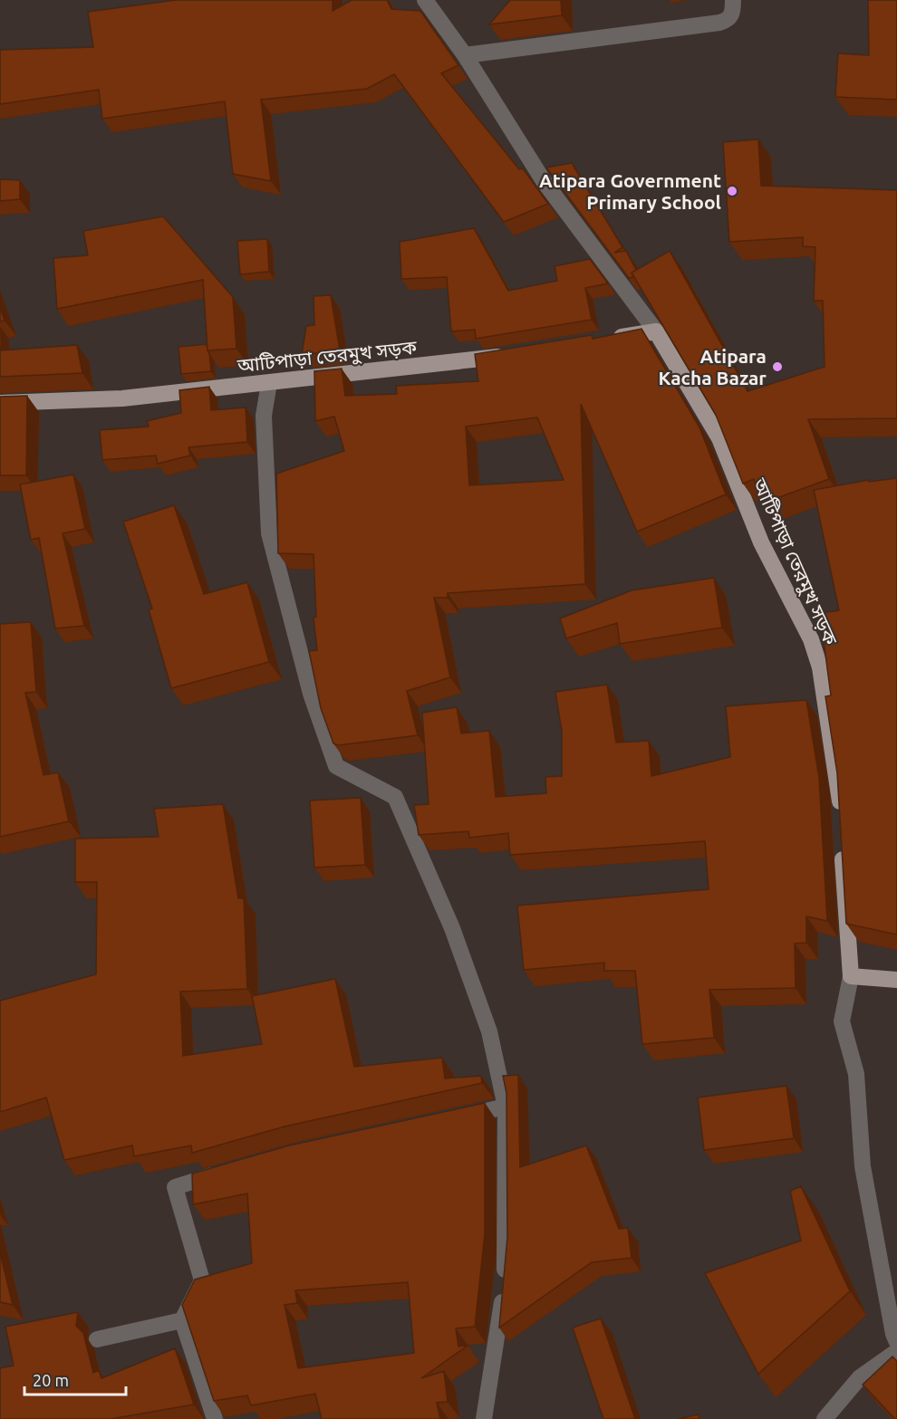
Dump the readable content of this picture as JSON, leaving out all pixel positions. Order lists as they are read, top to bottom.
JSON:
{
  "streets": {
    "main road": ["আটিপাড়া তেরমুখ সড়ক"]
  },
  "places": ["Atipara Government Primary School", "Atipara Kacha Bazar"],
  "scale_bar": "20 m"
}
